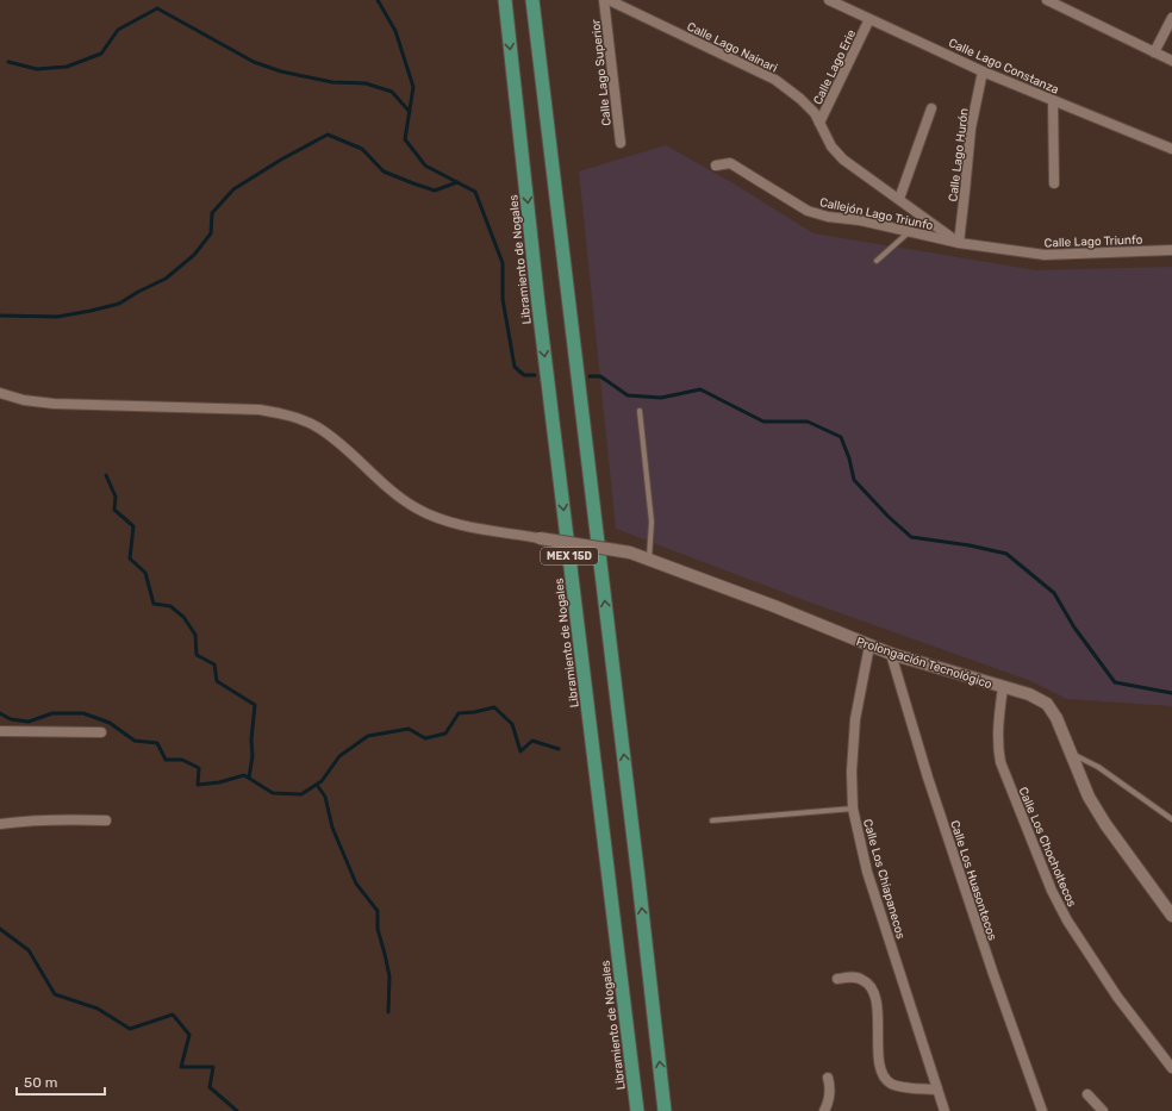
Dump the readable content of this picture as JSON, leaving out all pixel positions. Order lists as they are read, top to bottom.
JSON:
{
  "streets": {
    "highway": ["Libramiento de Nogales", "MEX 15D"],
    "street": [
      "Calle Lago Nainari",
      "Calle Lago Constanza",
      "Calle Lago Erie",
      "Calle Lago Superior",
      "Calle Lago Hurón",
      "Callejón Lago Triunfo",
      "Calle Lago Triunfo",
      "Prolongación Tecnológico",
      "Calle Los Chocholtecos",
      "Calle Los Chiapanecos",
      "Calle Los Huasontecos"
    ]
  },
  "crossings": [
    ["Calle Lago Nainari", "Calle Lago Erie"],
    ["Calle Lago Nainari", "Calle Lago Hurón"],
    ["Calle Lago Nainari", "Callejón Lago Triunfo"],
    ["Calle Lago Nainari", "Calle Lago Triunfo"],
    ["Calle Lago Constanza", "Calle Lago Erie"],
    ["Calle Lago Constanza", "Calle Lago Hurón"],
    ["Calle Lago Hurón", "Callejón Lago Triunfo"],
    ["Calle Lago Hurón", "Calle Lago Triunfo"],
    ["Callejón Lago Triunfo", "Calle Lago Triunfo"],
    ["Prolongación Tecnológico", "Calle Los Chocholtecos"],
    ["Prolongación Tecnológico", "Calle Los Chiapanecos"],
    ["Prolongación Tecnológico", "Calle Los Huasontecos"]
  ],
  "scale_bar": "50 m"
}
